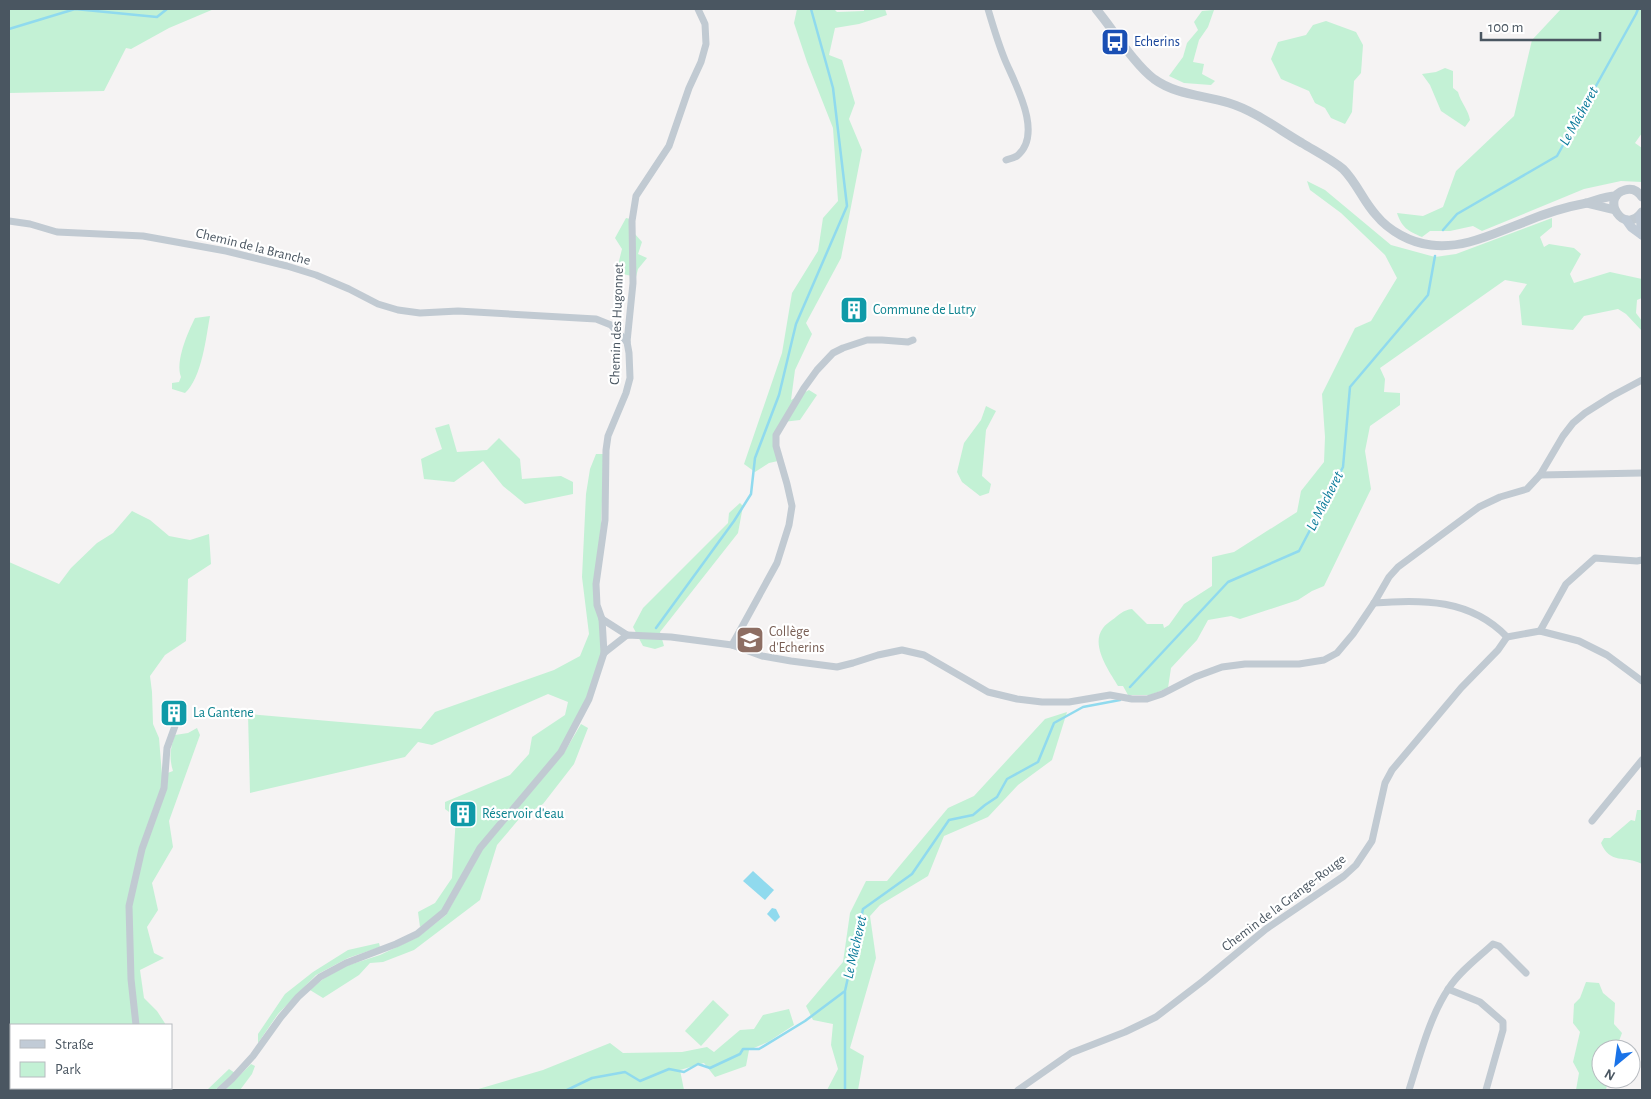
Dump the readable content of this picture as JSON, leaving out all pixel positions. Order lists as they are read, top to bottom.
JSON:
{
  "streets": {
    "street": ["Chemin de la Branche", "Chemin des Hugonnet", "Chemin de la Grange-Rouge"]
  },
  "crossings": [
    ["Chemin de la Branche", "Chemin des Hugonnet"]
  ],
  "water": ["Le Mâcheret"],
  "places": {
    "bus stop": ["Echerins"],
    "building": ["Commune de Lutry", "La Gantene", "Réservoir d'eau"],
    "school or university": ["Collège d'Echerins"]
  },
  "legend": ["Straße", "Park"],
  "scale_bar": "100 m",
  "north": "bottom left"
}
